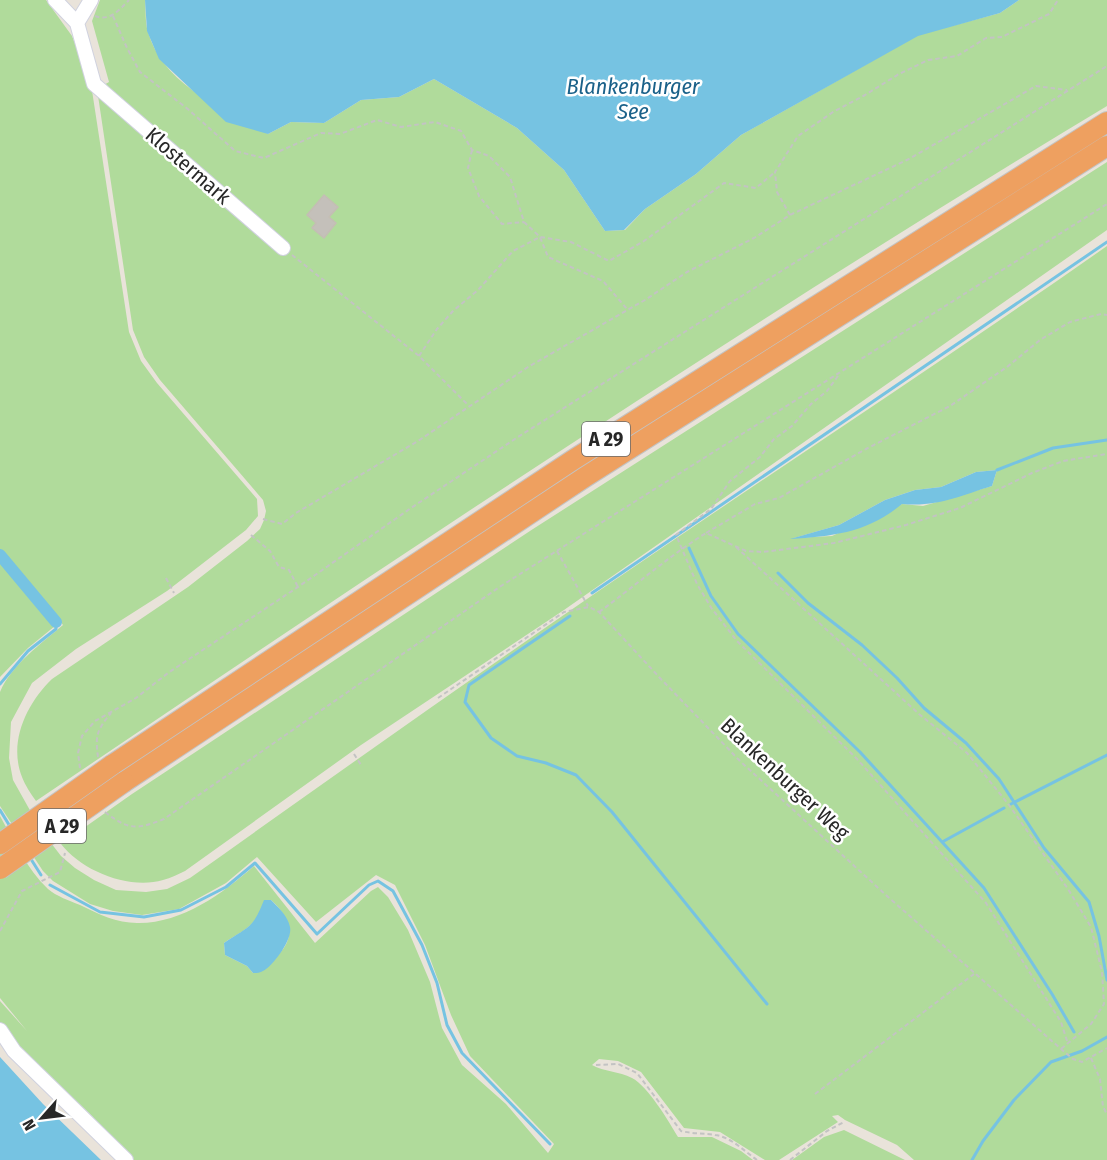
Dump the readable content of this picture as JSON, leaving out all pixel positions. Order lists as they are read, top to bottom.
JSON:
{
  "streets": {
    "highway": ["A 29"],
    "street": ["Klostermark"],
    "path": ["Blankenburger Weg"]
  },
  "water": ["Blankenburger See"],
  "north": "bottom left"
}
